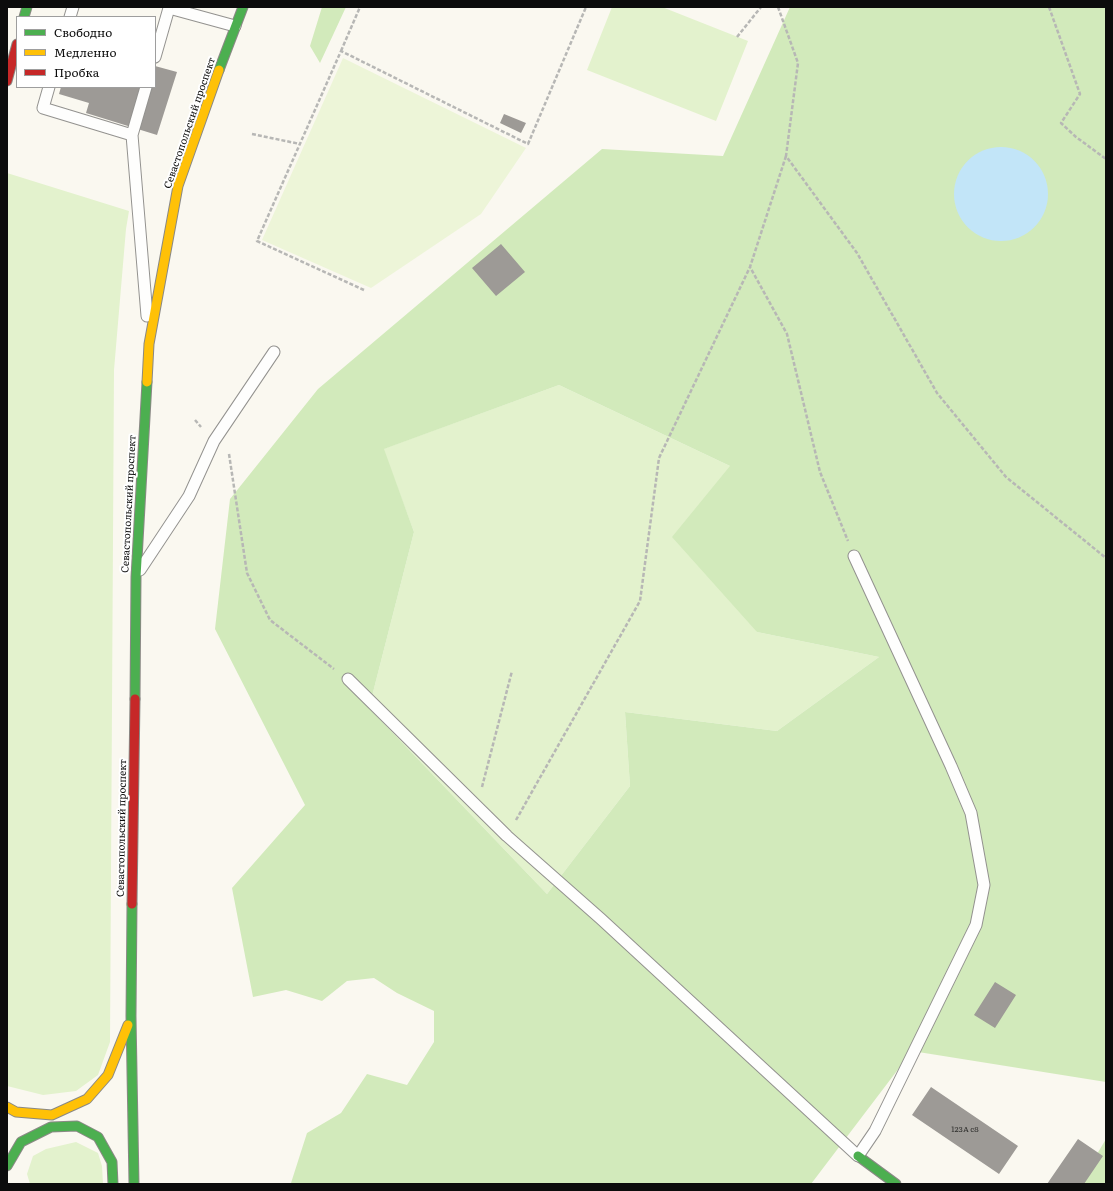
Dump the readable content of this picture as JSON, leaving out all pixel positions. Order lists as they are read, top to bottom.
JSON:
{
  "streets": {
    "main road": ["Севастопольский проспект"]
  },
  "house_numbers": ["123А с8"],
  "legend": ["Свободно", "Медленно", "Пробка"]
}
